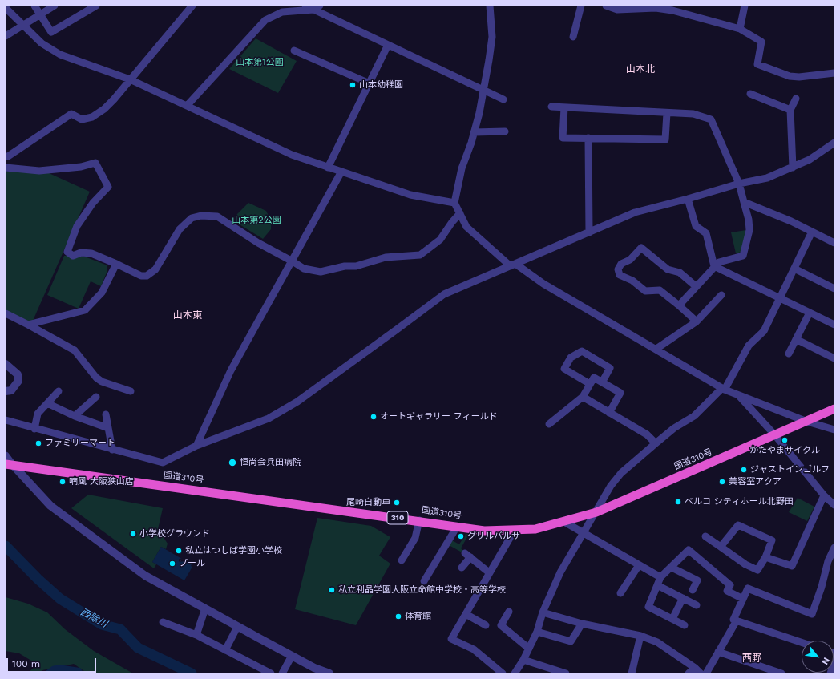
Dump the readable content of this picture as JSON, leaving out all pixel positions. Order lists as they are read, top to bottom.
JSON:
{
  "streets": {
    "highway": ["国道310号", "310"]
  },
  "districts": ["山本北", "山本東", "西野"],
  "water": ["西除川"],
  "parks": ["山本第1公園", "山本第2公園"],
  "places": [
    "山本幼稚園",
    "オートギャラリー フィールド",
    "かたやまサイクル",
    "ファミリーマート",
    "恒尚会兵田病院",
    "ジャストインゴルフ",
    "喃風 大阪狭山店",
    "美容室アクア",
    "ベルコ シティホール北野田",
    "尾崎自動車",
    "小学校グラウンド",
    "グリルバルサ",
    "私立はつしば学園小学校",
    "プール",
    "私立利晶学園大阪立命館中学校・高等学校",
    "体育館"
  ],
  "scale_bar": "100 m",
  "north": "bottom right"
}
